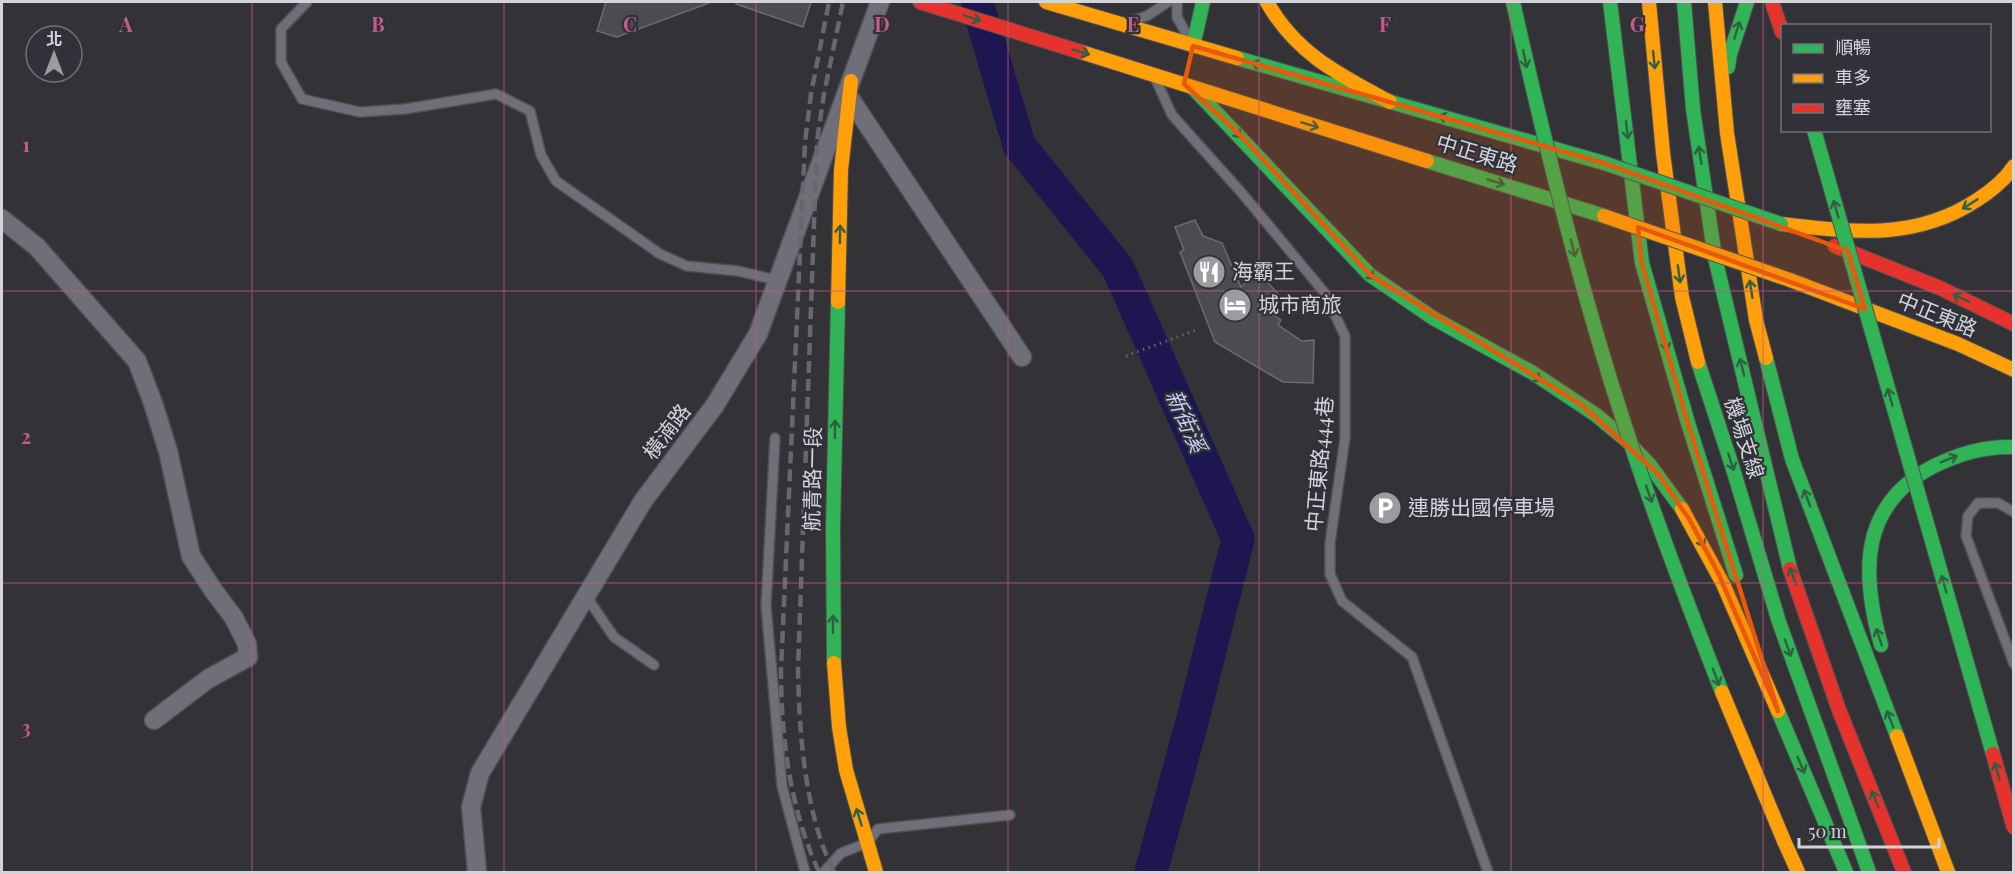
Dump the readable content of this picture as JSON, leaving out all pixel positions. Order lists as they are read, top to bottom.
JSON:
{
  "streets": {
    "main road": ["中正東路", "機場支線", "航青路一段"],
    "street": ["橫湳路"],
    "lane": ["中正東路444巷"]
  },
  "crossings": [
    ["中正東路", "中正東路444巷"],
    ["橫湳路", "航青路一段"]
  ],
  "one_way": ["航青路一段"],
  "water": ["新街溪"],
  "places": {
    "restaurant": ["海霸王"],
    "hotel": ["城市商旅"],
    "parking": ["連勝出國停車場"]
  },
  "legend": ["順暢", "車多", "壅塞"],
  "scale_bar": "50 m",
  "north": "top",
  "grid": {
    "columns": [
      "A",
      "B",
      "C",
      "D",
      "E",
      "F",
      "G"
    ],
    "rows": ["1", "2", "3"]
  }
}
